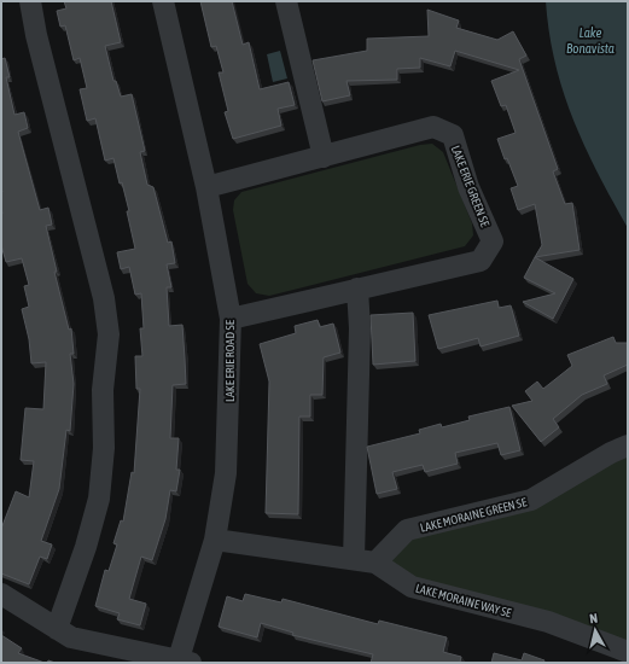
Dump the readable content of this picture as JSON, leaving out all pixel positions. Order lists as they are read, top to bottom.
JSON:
{
  "streets": {
    "street": [
      "LAKE ERIE GREEN SE",
      "LAKE ERIE ROAD SE",
      "LAKE MORAINE GREEN SE",
      "LAKE MORAINE WAY SE"
    ]
  },
  "crossings": [
    ["LAKE ERIE GREEN SE", "LAKE ERIE ROAD SE"],
    ["LAKE ERIE ROAD SE", "LAKE MORAINE WAY SE"],
    ["LAKE MORAINE GREEN SE", "LAKE MORAINE WAY SE"]
  ],
  "water": ["Lake Bonavista"],
  "north": "top"
}
